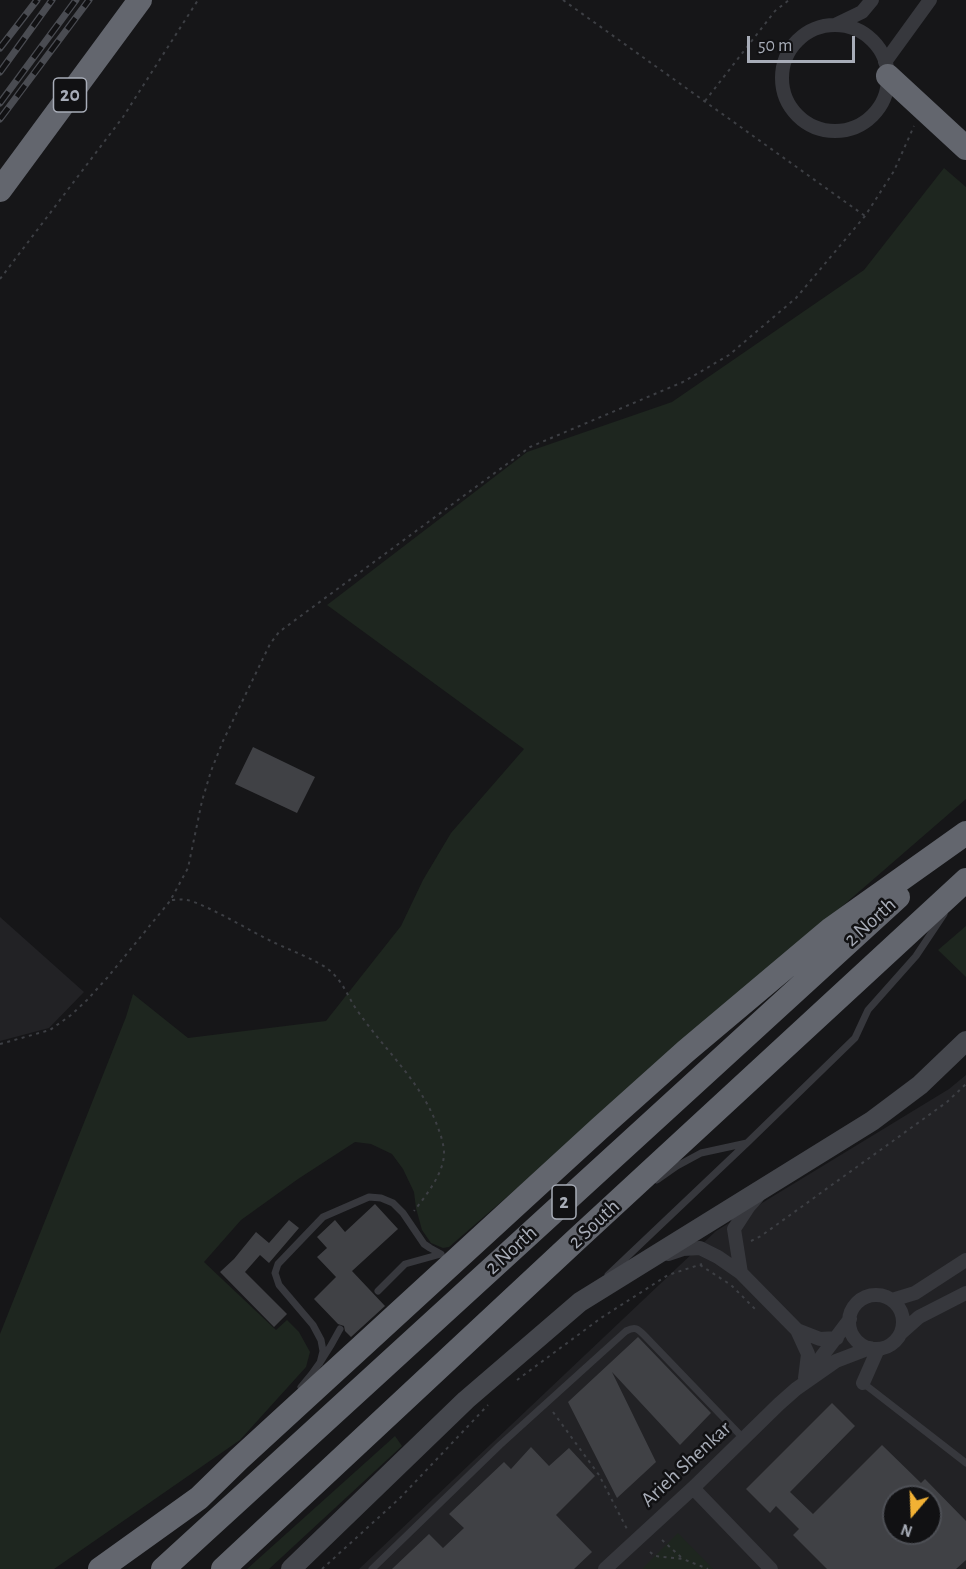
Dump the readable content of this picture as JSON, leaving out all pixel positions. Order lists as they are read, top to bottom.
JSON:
{
  "streets": {
    "highway": [
      "20",
      "2 North",
      "2",
      "2 South"
    ],
    "street": ["Arieh Shenkar"]
  },
  "scale_bar": "50 m",
  "north": "bottom"
}
